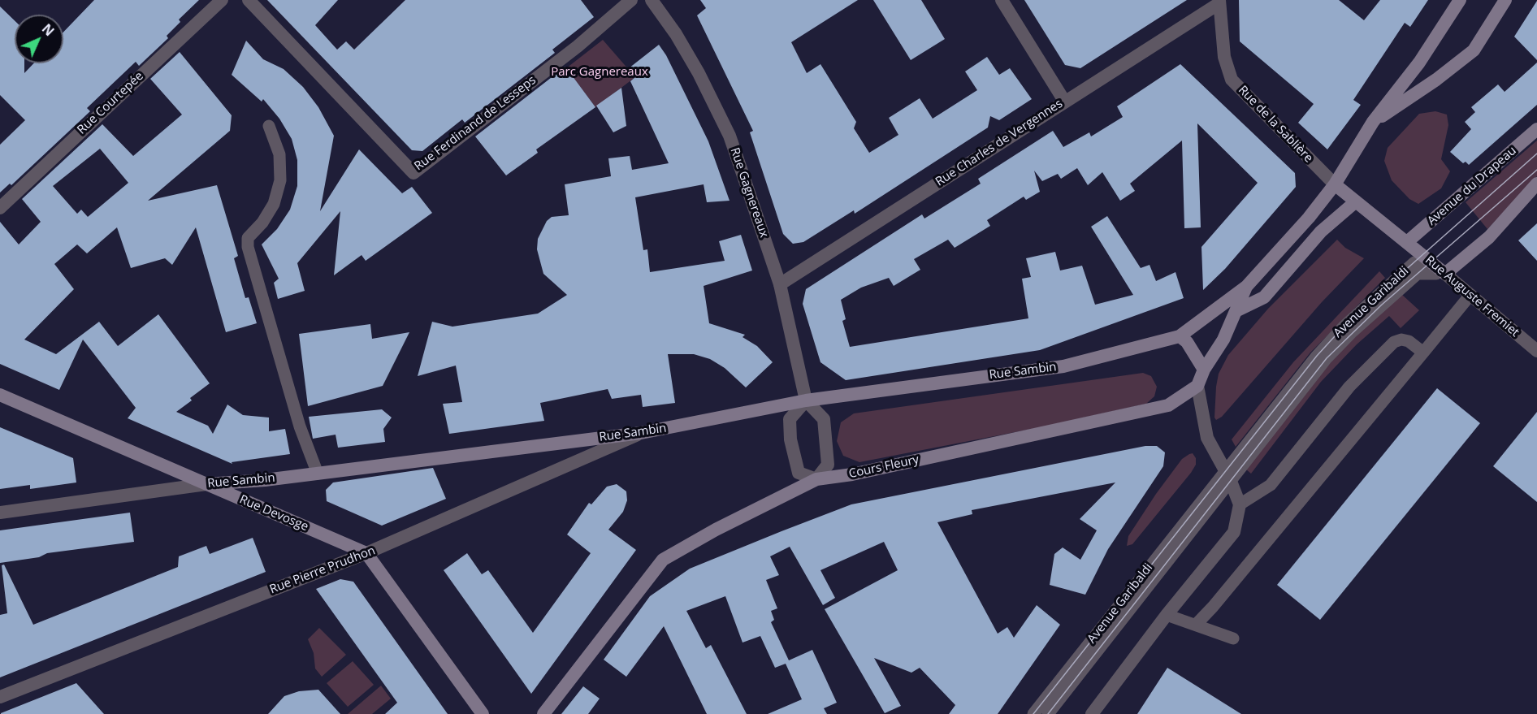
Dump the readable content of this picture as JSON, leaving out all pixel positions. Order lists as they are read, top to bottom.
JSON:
{
  "streets": {
    "main road": [
      "Avenue du Drapeau",
      "Rue Auguste Fremiet",
      "Rue Sambin",
      "Cours Fleury",
      "Rue Devosge"
    ],
    "street": [
      "Rue Courtepée",
      "Rue Ferdinand de Lesseps",
      "Rue de la Sablière",
      "Rue Charles de Vergennes",
      "Rue Gagnereaux",
      "Rue Pierre Prudhon"
    ],
    "lane": ["Avenue Garibaldi"]
  },
  "crossings": [
    ["Rue de la Sablière", "Rue Charles de Vergennes"],
    ["Rue de la Sablière", "Rue Auguste Fremiet"],
    ["Rue Charles de Vergennes", "Rue Gagnereaux"],
    ["Avenue du Drapeau", "Rue Auguste Fremiet"],
    ["Rue Gagnereaux", "Rue Sambin"],
    ["Rue Auguste Fremiet", "Avenue Garibaldi"],
    ["Rue Sambin", "Rue Devosge"],
    ["Rue Sambin", "Rue Pierre Prudhon"],
    ["Rue Devosge", "Rue Pierre Prudhon"]
  ],
  "parks": ["Parc Gagnereaux"],
  "north": "top right"
}
